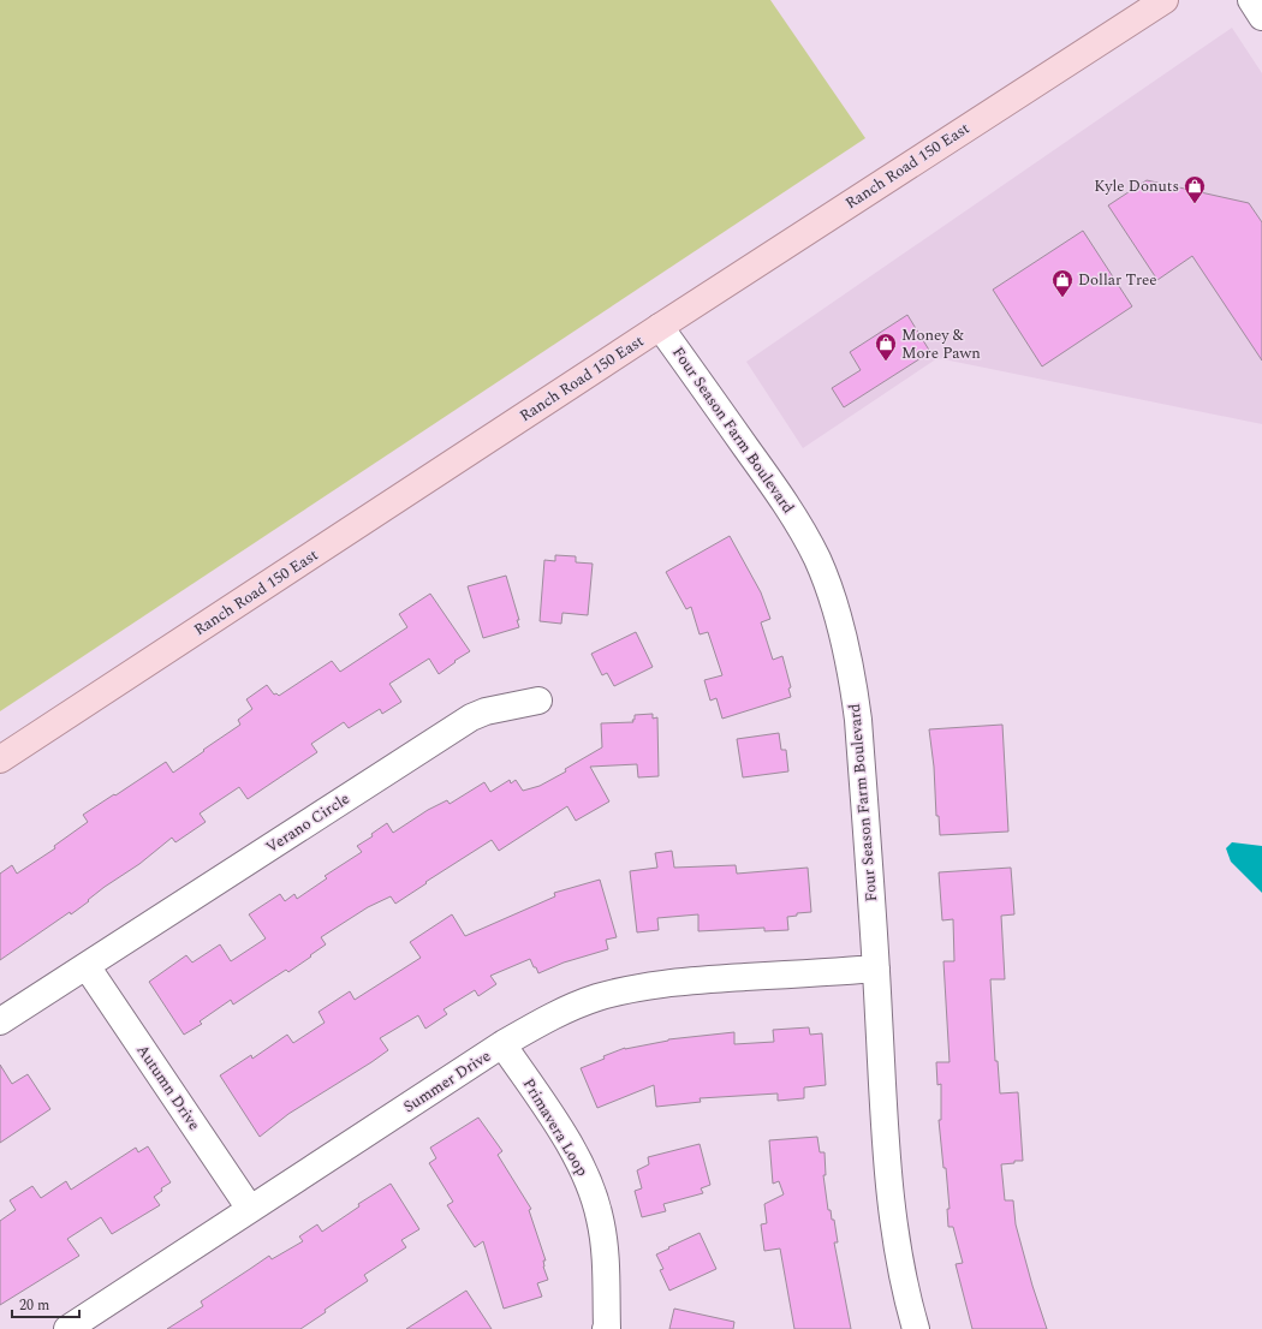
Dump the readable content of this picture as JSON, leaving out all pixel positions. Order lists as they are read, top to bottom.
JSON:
{
  "streets": {
    "main road": ["Ranch Road 150 East"],
    "street": [
      "Four Season Farm Boulevard",
      "Verano Circle",
      "Summer Drive",
      "Autumn Drive",
      "Primavera Loop"
    ]
  },
  "crossings": [
    ["Ranch Road 150 East", "Four Season Farm Boulevard"],
    ["Four Season Farm Boulevard", "Summer Drive"],
    ["Verano Circle", "Autumn Drive"],
    ["Summer Drive", "Autumn Drive"],
    ["Summer Drive", "Primavera Loop"]
  ],
  "places": {
    "shop": ["Kyle Donuts", "Dollar Tree", "Money & More Pawn"]
  },
  "scale_bar": "20 m"
}
